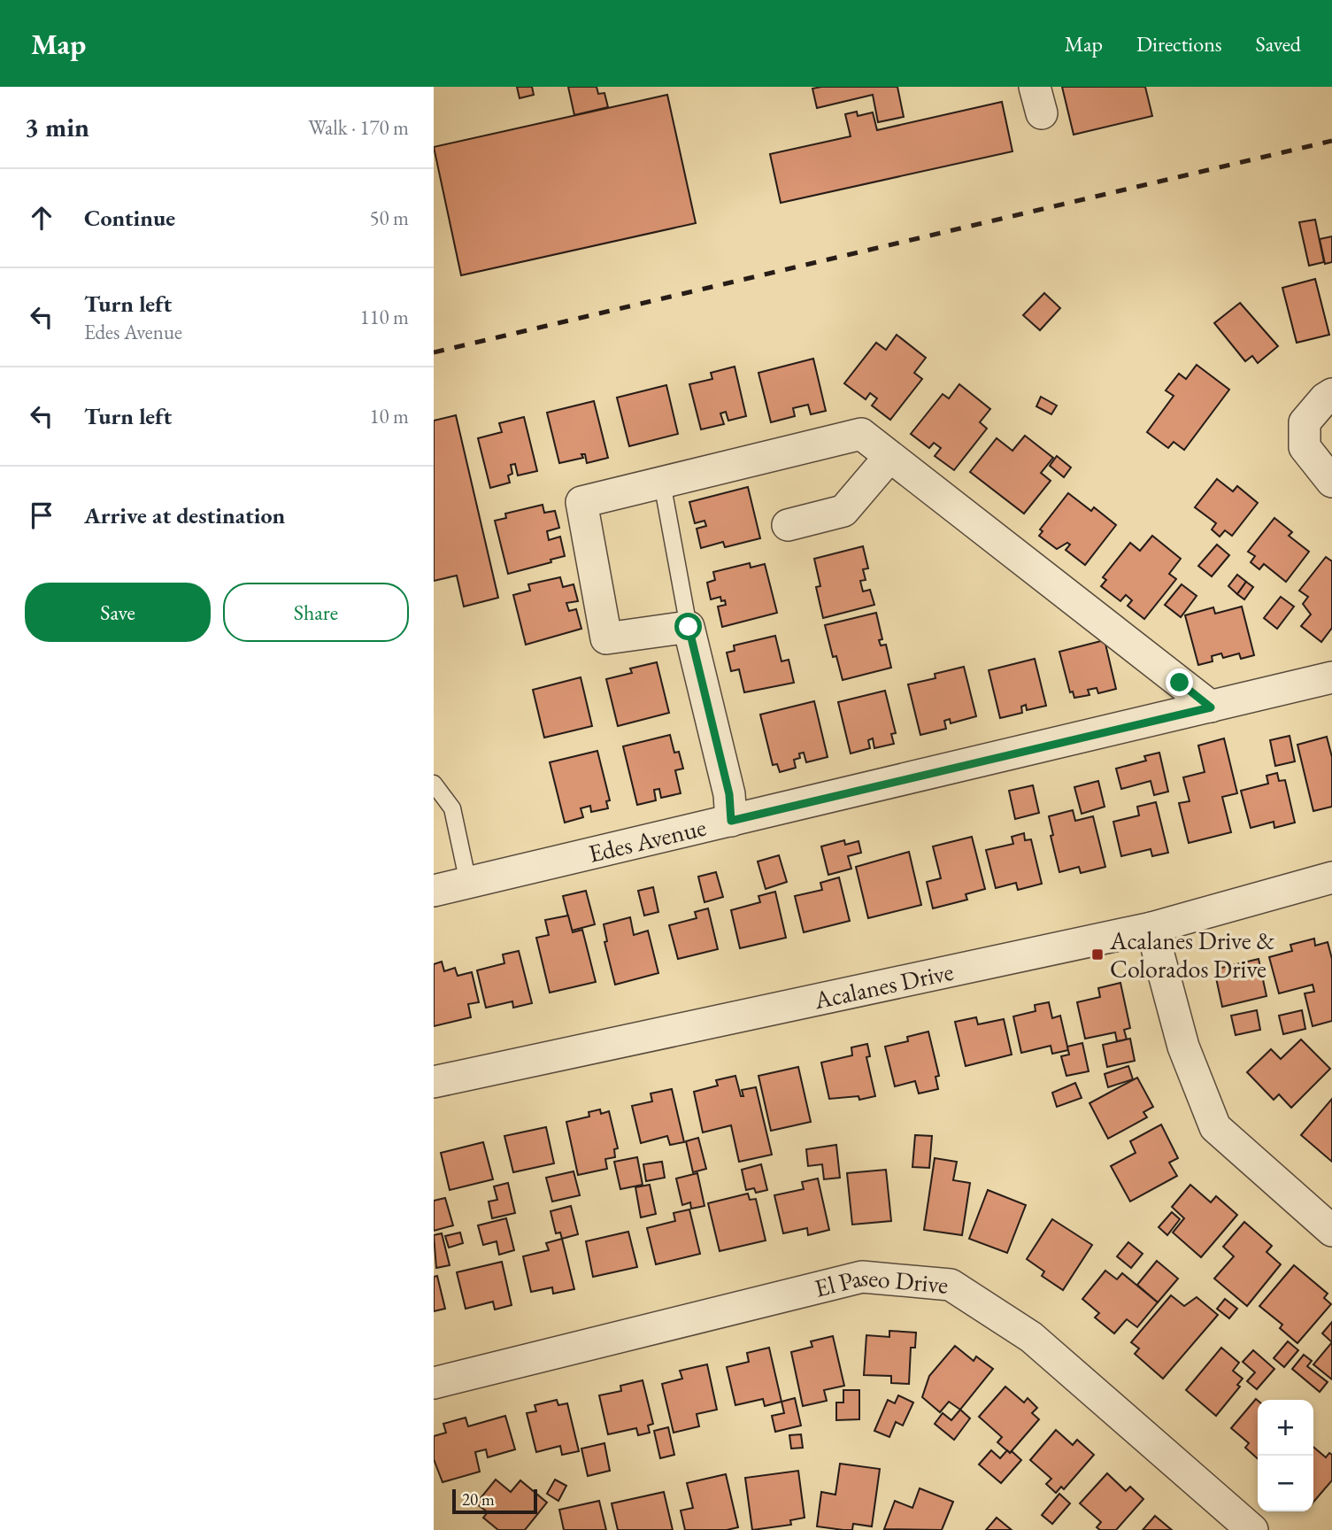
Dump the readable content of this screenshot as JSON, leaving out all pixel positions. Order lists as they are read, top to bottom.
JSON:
{
  "streets": {
    "street": ["Edes Avenue", "Acalanes Drive", "El Paseo Drive"]
  },
  "places": {
    "transit": ["Acalanes Drive & Colorados Drive"]
  },
  "scale_bar": "20 m",
  "page": {
    "header": "Map",
    "nav": ["Map", "Directions", "Saved"],
    "heading": ["3 min", "Walk · 170 m"],
    "list": [
      ["Continue", "50 m"],
      ["Turn left", "Edes Avenue", "110 m"],
      ["Turn left", "10 m"],
      "Arrive at destination"
    ],
    "buttons": ["Save", "Share"],
    "map_buttons": ["+", "−"],
    "scale": "20 m"
  }
}
